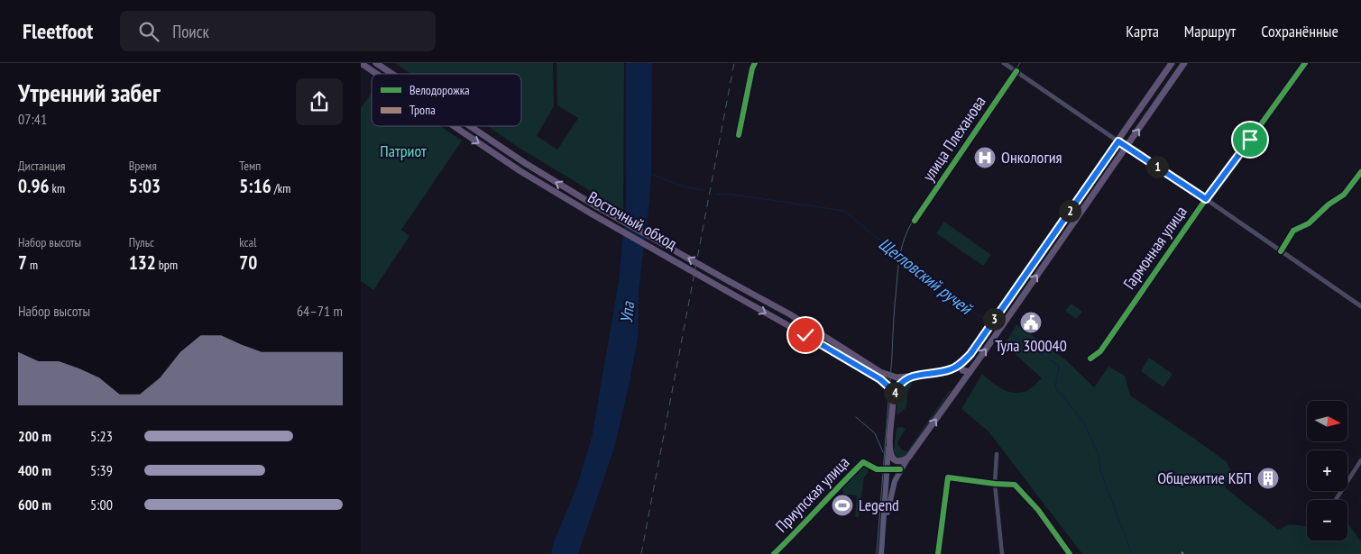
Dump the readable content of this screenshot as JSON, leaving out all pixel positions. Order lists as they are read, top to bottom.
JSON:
{
  "streets": {
    "main road": ["Восточный обход"],
    "street": ["улица Плеханова", "Гармонная улица", "Приупская улица"]
  },
  "water": ["Щегловский ручей", "Упа"],
  "parks": ["Патриот"],
  "places": {
    "hospital": ["Онкология"],
    "public building": ["Тула 300040"],
    "building": ["Общежитие КБП"],
    "sports": ["Legend"]
  },
  "legend": ["Велодорожка", "Тропа"],
  "north": "right",
  "page": {
    "header": "Fleetfoot",
    "search": "Поиск",
    "nav": ["Карта", "Маршрут", "Сохранённые"],
    "heading": ["Утренний забег", "07:41"],
    "stats": [
      ["Дистанция", "0.96 km"],
      ["Время", "5:03"],
      ["Темп", "5:16 /km"],
      ["Набор высоты", "7 m"],
      ["Пульс", "132 bpm"],
      ["kcal", "70"]
    ],
    "pins": [
      "1",
      "2",
      "3",
      "4"
    ],
    "chart": ["Набор высоты", "64–71 m"],
    "map_buttons": ["+", "−"],
    "list": [
      {
        "name": "200 m",
        "note": "5:23"
      },
      {
        "name": "400 m",
        "note": "5:39"
      },
      {
        "name": "600 m",
        "note": "5:00"
      }
    ]
  }
}
